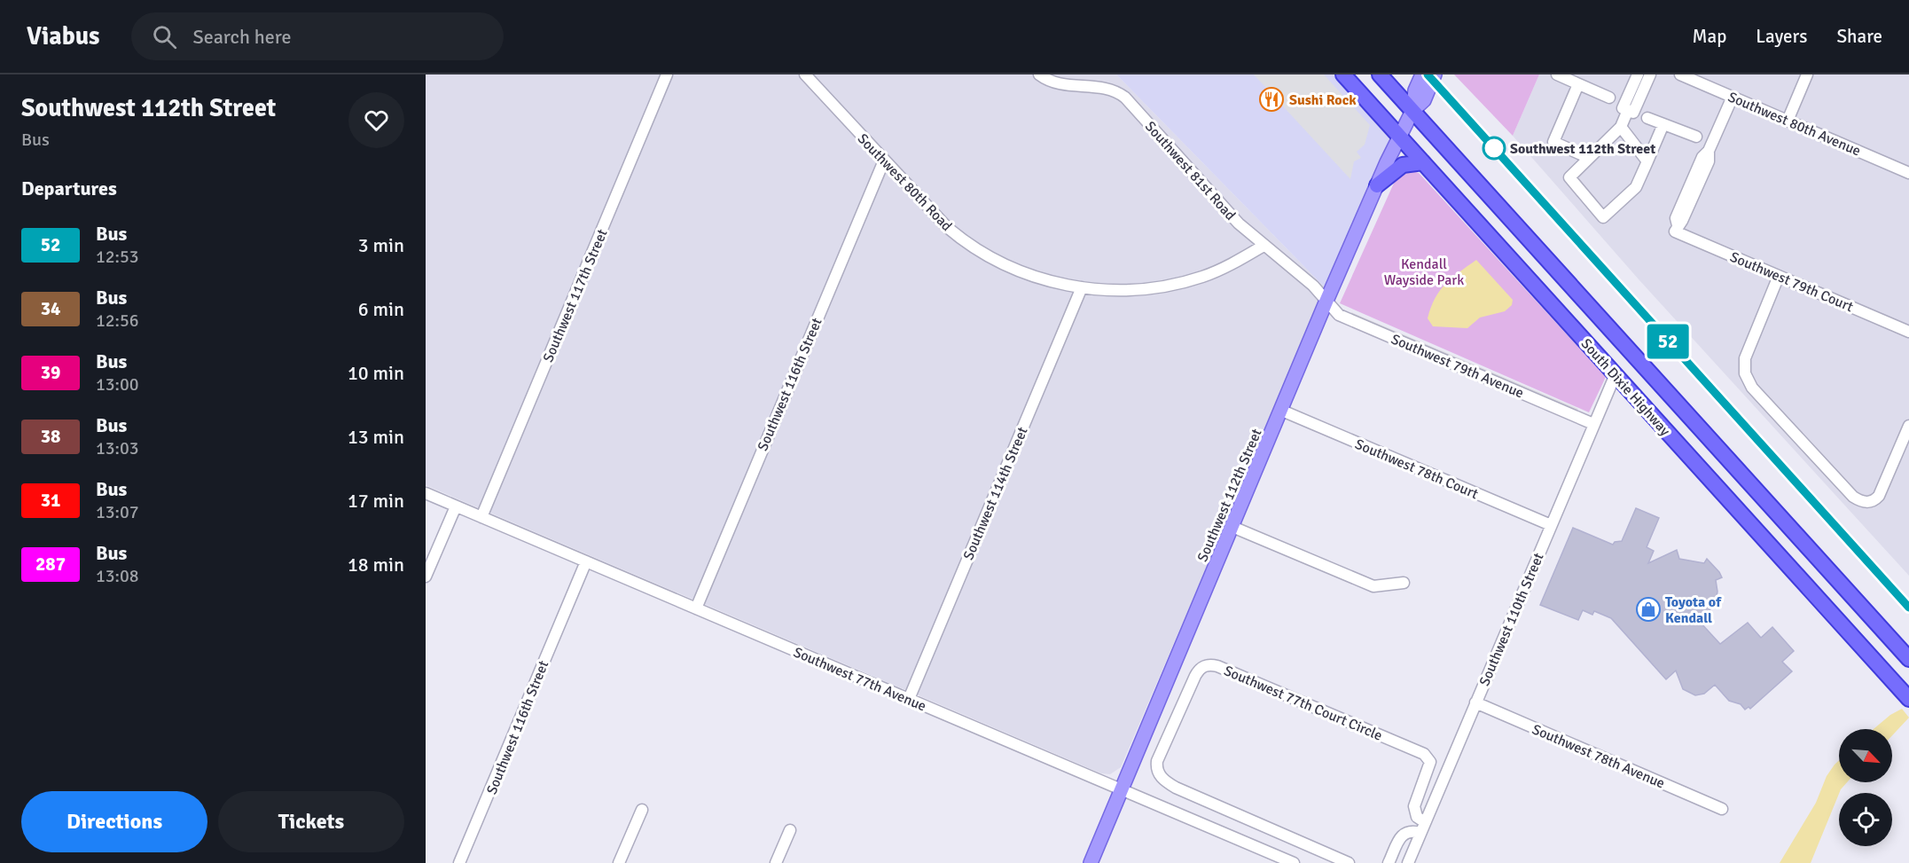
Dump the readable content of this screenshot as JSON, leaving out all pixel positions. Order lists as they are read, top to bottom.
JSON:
{
  "streets": {
    "highway": ["South Dixie Highway"],
    "main road": ["Southwest 112th Street"],
    "street": [
      "Southwest 80th Avenue",
      "Southwest 81st Road",
      "Southwest 80th Road",
      "Southwest 79th Court",
      "Southwest 117th Street",
      "Southwest 79th Avenue",
      "Southwest 116th Street",
      "Southwest 78th Court",
      "Southwest 114th Street",
      "Southwest 110th Street",
      "Southwest 77th Avenue",
      "Southwest 77th Court Circle",
      "Southwest 78th Avenue"
    ]
  },
  "crossings": [
    ["Southwest 80th Avenue", "Southwest 79th Court"],
    ["Southwest 81st Road", "Southwest 80th Road"],
    ["Southwest 81st Road", "Southwest 79th Avenue"],
    ["Southwest 81st Road", "Southwest 112th Street"],
    ["Southwest 80th Road", "Southwest 116th Street"],
    ["Southwest 80th Road", "Southwest 114th Street"],
    ["Southwest 117th Street", "Southwest 77th Avenue"],
    ["Southwest 79th Avenue", "Southwest 112th Street"],
    ["Southwest 79th Avenue", "Southwest 110th Street"],
    ["Southwest 116th Street", "Southwest 77th Avenue"],
    ["South Dixie Highway", "Southwest 112th Street"],
    ["South Dixie Highway", "Southwest 110th Street"],
    ["Southwest 78th Court", "Southwest 112th Street"],
    ["Southwest 78th Court", "Southwest 110th Street"],
    ["Southwest 114th Street", "Southwest 77th Avenue"],
    ["Southwest 112th Street", "Southwest 77th Avenue"],
    ["Southwest 110th Street", "Southwest 78th Avenue"]
  ],
  "parks": ["Kendall Wayside Park"],
  "places": {
    "restaurant": ["Sushi Rock"],
    "other": ["Southwest 112th Street"],
    "shop": ["Toyota of Kendall"]
  },
  "lines": ["bus line 52"],
  "north": "bottom right",
  "page": {
    "header": "Viabus",
    "search": "Search here",
    "nav": ["Map", "Layers", "Share"],
    "heading": [
      ["Southwest 112th Street", "Bus"],
      "Departures"
    ],
    "on_map": "52",
    "list": [
      {
        "mark": "52",
        "name": "Bus",
        "note": "12:53",
        "value": "3 min"
      },
      {
        "mark": "34",
        "name": "Bus",
        "note": "12:56",
        "value": "6 min"
      },
      {
        "mark": "39",
        "name": "Bus",
        "note": "13:00",
        "value": "10 min"
      },
      {
        "mark": "38",
        "name": "Bus",
        "note": "13:03",
        "value": "13 min"
      },
      {
        "mark": "31",
        "name": "Bus",
        "note": "13:07",
        "value": "17 min"
      },
      {
        "mark": "287",
        "name": "Bus",
        "note": "13:08",
        "value": "18 min"
      }
    ],
    "buttons": ["Directions", "Tickets"]
  }
}
